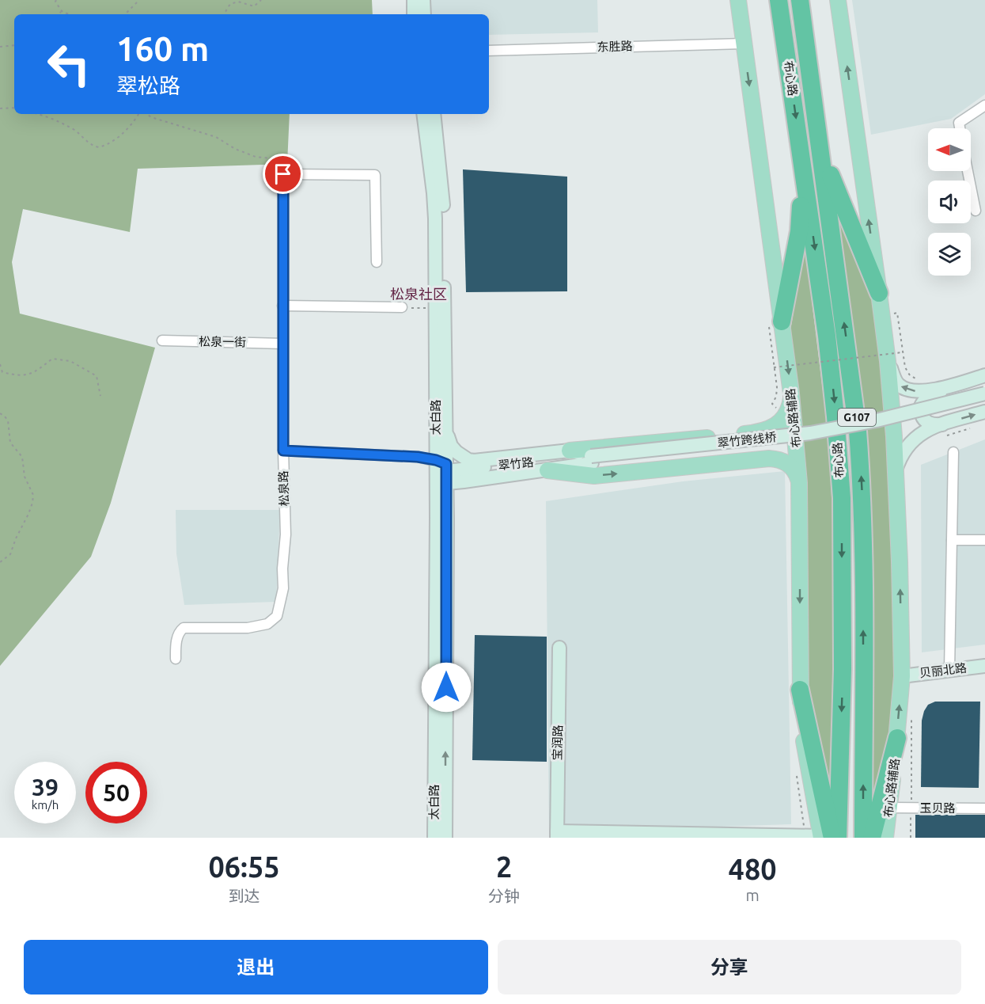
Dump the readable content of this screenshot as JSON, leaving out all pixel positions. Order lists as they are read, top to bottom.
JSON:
{
  "streets": {
    "highway": ["布心路", "G107"],
    "main road": [
      "太白路",
      "布心路辅路",
      "翠竹跨线桥",
      "翠竹路",
      "贝丽北路",
      "宝润路"
    ],
    "street": [
      "东胜路",
      "松泉一街",
      "松泉路",
      "玉贝路"
    ]
  },
  "crossings": [
    ["东胜路", "布心路辅路"],
    ["松泉一街", "松泉路"],
    ["太白路", "翠竹路"],
    ["布心路辅路", "贝丽北路"],
    ["布心路辅路", "玉贝路"],
    ["翠竹跨线桥", "翠竹路"]
  ],
  "districts": ["松泉社区"],
  "north": "left",
  "page": {
    "turn": ["160 m", "翠松路"],
    "speed": "39 km/h",
    "limit": "50",
    "eta": [
      "06:55",
      "到达",
      "2",
      "分钟",
      "480",
      "m"
    ],
    "buttons": ["退出", "分享"]
  }
}
